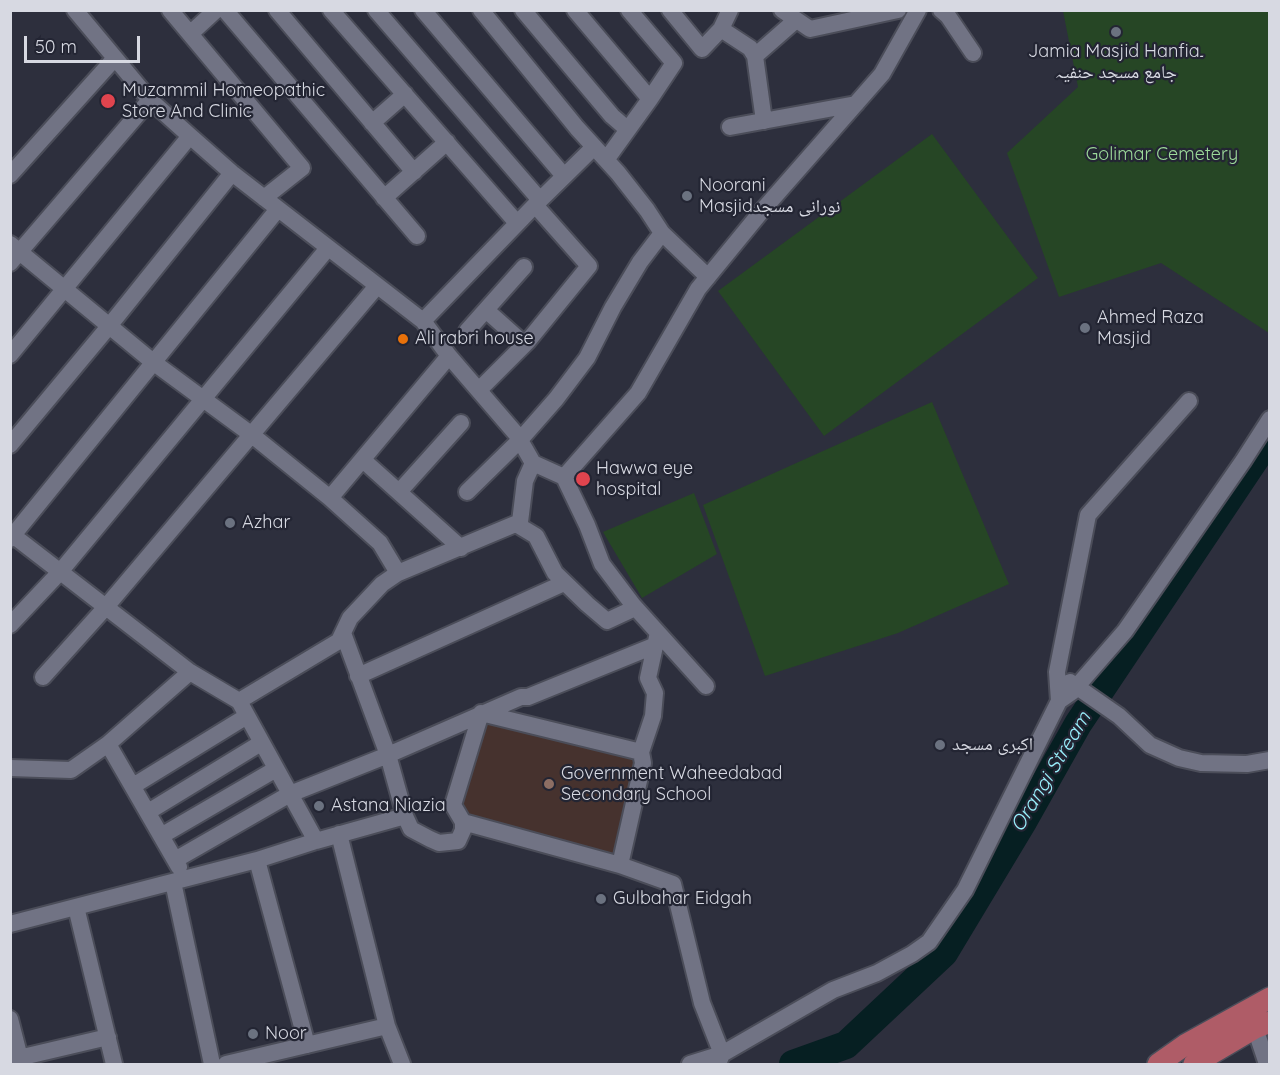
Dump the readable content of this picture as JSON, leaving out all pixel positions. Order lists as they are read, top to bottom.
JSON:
{
  "water": ["Orangi Stream"],
  "parks": ["Golimar Cemetery"],
  "places": [
    "Jamia Masjid Hanfia۔ جامع مسجد حنفیہ",
    "Muzammil Homeopathic Store And Clinic",
    "Noorani Masjidنورانی مسجد",
    "Ahmed Raza Masjid",
    "Ali rabri house",
    "Hawwa eye hospital",
    "Azhar",
    "اکبری مسجد",
    "Government Waheedabad Secondary School",
    "Astana Niazia",
    "Gulbahar Eidgah",
    "Noor"
  ],
  "scale_bar": "50 m"
}
